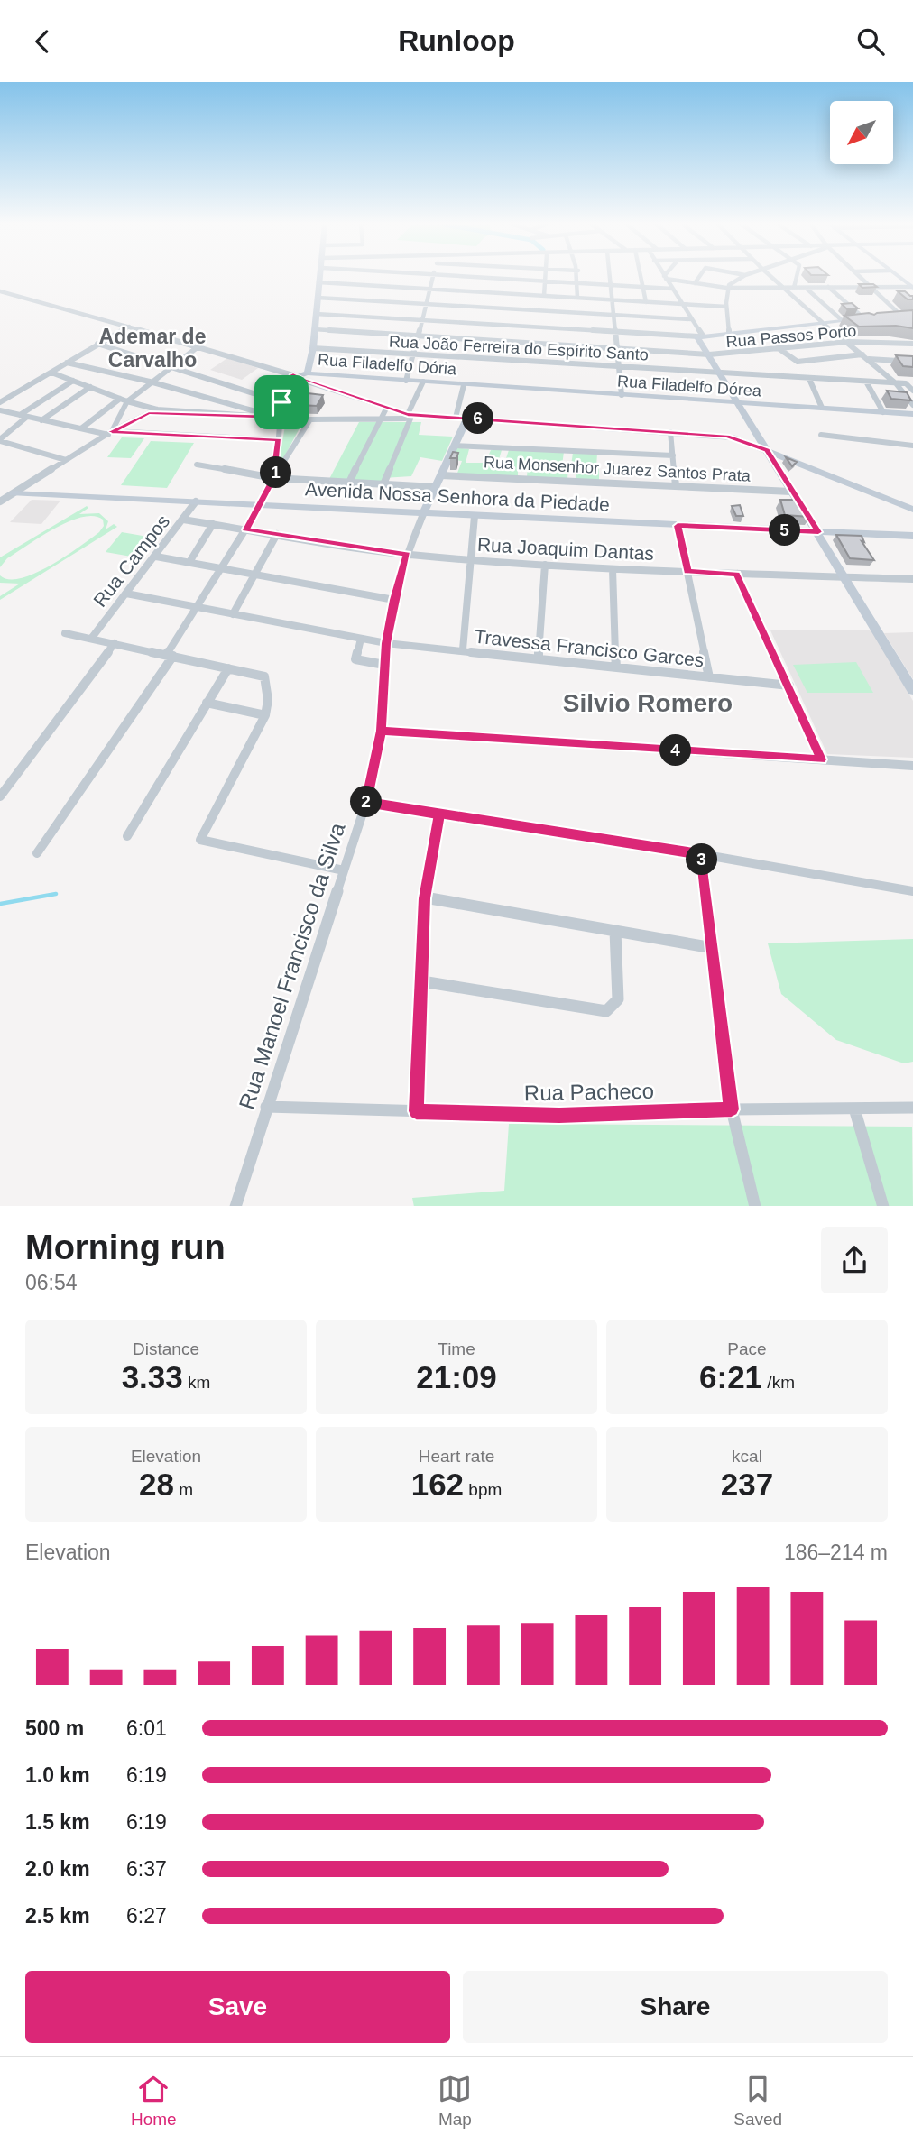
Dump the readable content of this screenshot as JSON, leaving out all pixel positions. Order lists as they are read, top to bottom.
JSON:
{
  "streets": {
    "main road": ["Rua Filadelfo Dória", "Rua Filadelfo Dórea", "Avenida Nossa Senhora da Piedade"],
    "street": [
      "Rua Passos Porto",
      "Rua João Ferreira do Espírito Santo",
      "Rua Monsenhor Juarez Santos Prata",
      "Rua Joaquim Dantas",
      "Rua Campos",
      "Travessa Francisco Garces",
      "Rua Manoel Francisco da Silva",
      "Rua Pacheco"
    ]
  },
  "crossings": [
    ["Rua Filadelfo Dória", "Rua Filadelfo Dórea"],
    ["Avenida Nossa Senhora da Piedade", "Rua Campos"],
    ["Avenida Nossa Senhora da Piedade", "Rua Manoel Francisco da Silva"],
    ["Rua Joaquim Dantas", "Rua Campos"],
    ["Rua Joaquim Dantas", "Rua Manoel Francisco da Silva"],
    ["Rua Campos", "Travessa Francisco Garces"],
    ["Travessa Francisco Garces", "Rua Manoel Francisco da Silva"],
    ["Rua Manoel Francisco da Silva", "Rua Pacheco"]
  ],
  "districts": ["Ademar de Carvalho", "Silvio Romero"],
  "north": "bottom left",
  "page": {
    "header": "Runloop",
    "pins": [
      "6",
      "1",
      "5",
      "4",
      "2",
      "3"
    ],
    "heading": ["Morning run", "06:54"],
    "stats": [
      ["Distance", "3.33 km"],
      ["Time", "21:09"],
      ["Pace", "6:21 /km"],
      ["Elevation", "28 m"],
      ["Heart rate", "162 bpm"],
      ["kcal", "237"]
    ],
    "chart": ["Elevation", "186–214 m"],
    "list": [
      {
        "name": "500 m",
        "note": "6:01"
      },
      {
        "name": "1.0 km",
        "note": "6:19"
      },
      {
        "name": "1.5 km",
        "note": "6:19"
      },
      {
        "name": "2.0 km",
        "note": "6:37"
      },
      {
        "name": "2.5 km",
        "note": "6:27"
      }
    ],
    "buttons": ["Save", "Share"],
    "tabs": ["Home", "Map", "Saved"]
  }
}
